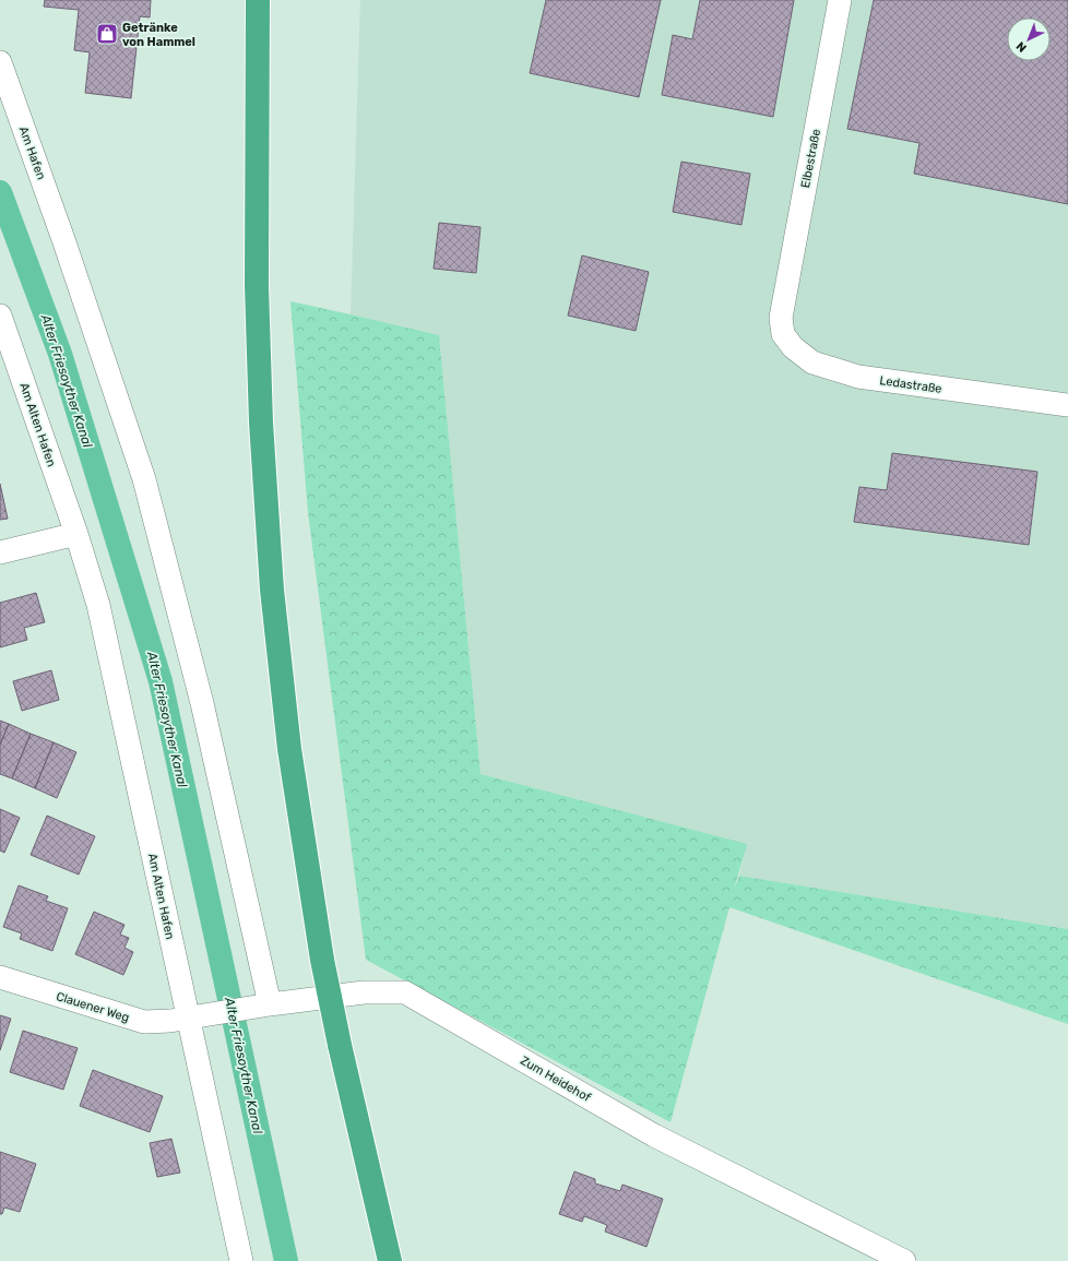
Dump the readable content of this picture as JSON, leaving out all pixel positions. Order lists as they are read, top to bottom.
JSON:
{
  "streets": {
    "street": [
      "Am Hafen",
      "Elbestraße",
      "Ledastraße",
      "Am Alten Hafen",
      "Clauener Weg",
      "Zum Heidehof"
    ]
  },
  "crossings": [
    ["Am Hafen", "Zum Heidehof"],
    ["Elbestraße", "Ledastraße"],
    ["Am Alten Hafen", "Clauener Weg"],
    ["Am Alten Hafen", "Zum Heidehof"],
    ["Clauener Weg", "Zum Heidehof"]
  ],
  "water": ["Alter Friesoyther Kanal"],
  "places": {
    "shop": ["Getränke von Hammel"]
  },
  "north": "bottom left"
}
